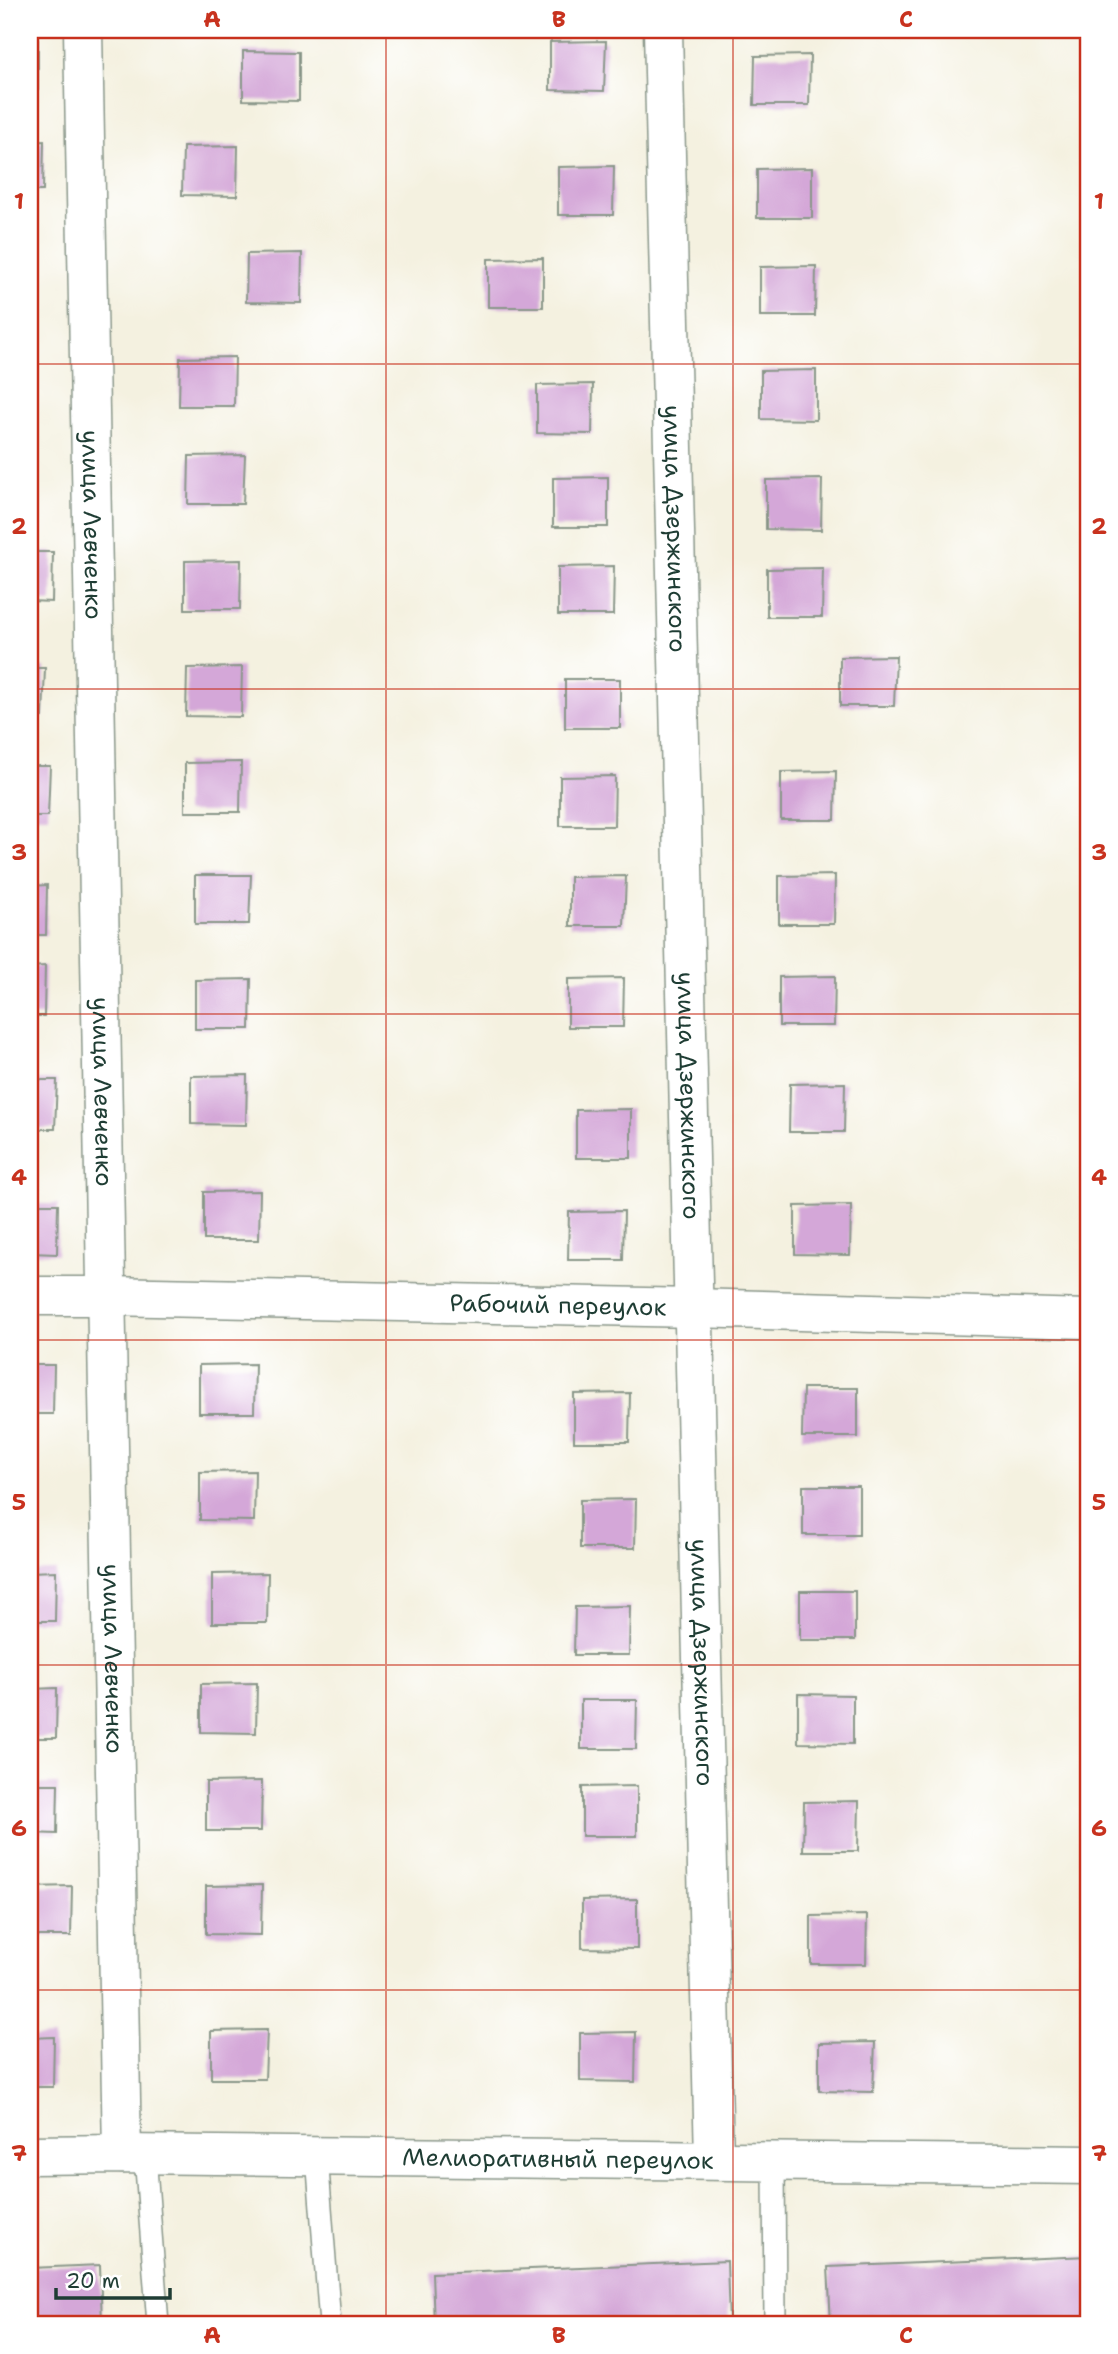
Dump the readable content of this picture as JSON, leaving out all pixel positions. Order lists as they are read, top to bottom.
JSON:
{
  "streets": {
    "street": [
      "улица Левченко",
      "улица Дзержинского",
      "Рабочий переулок",
      "Мелиоративный переулок"
    ]
  },
  "crossings": [
    ["улица Левченко", "Рабочий переулок"],
    ["улица Левченко", "Мелиоративный переулок"],
    ["улица Дзержинского", "Рабочий переулок"],
    ["улица Дзержинского", "Мелиоративный переулок"]
  ],
  "scale_bar": "20 m",
  "grid": {
    "columns": ["A", "B", "C"],
    "rows": [
      "1",
      "2",
      "3",
      "4",
      "5",
      "6",
      "7"
    ]
  }
}
